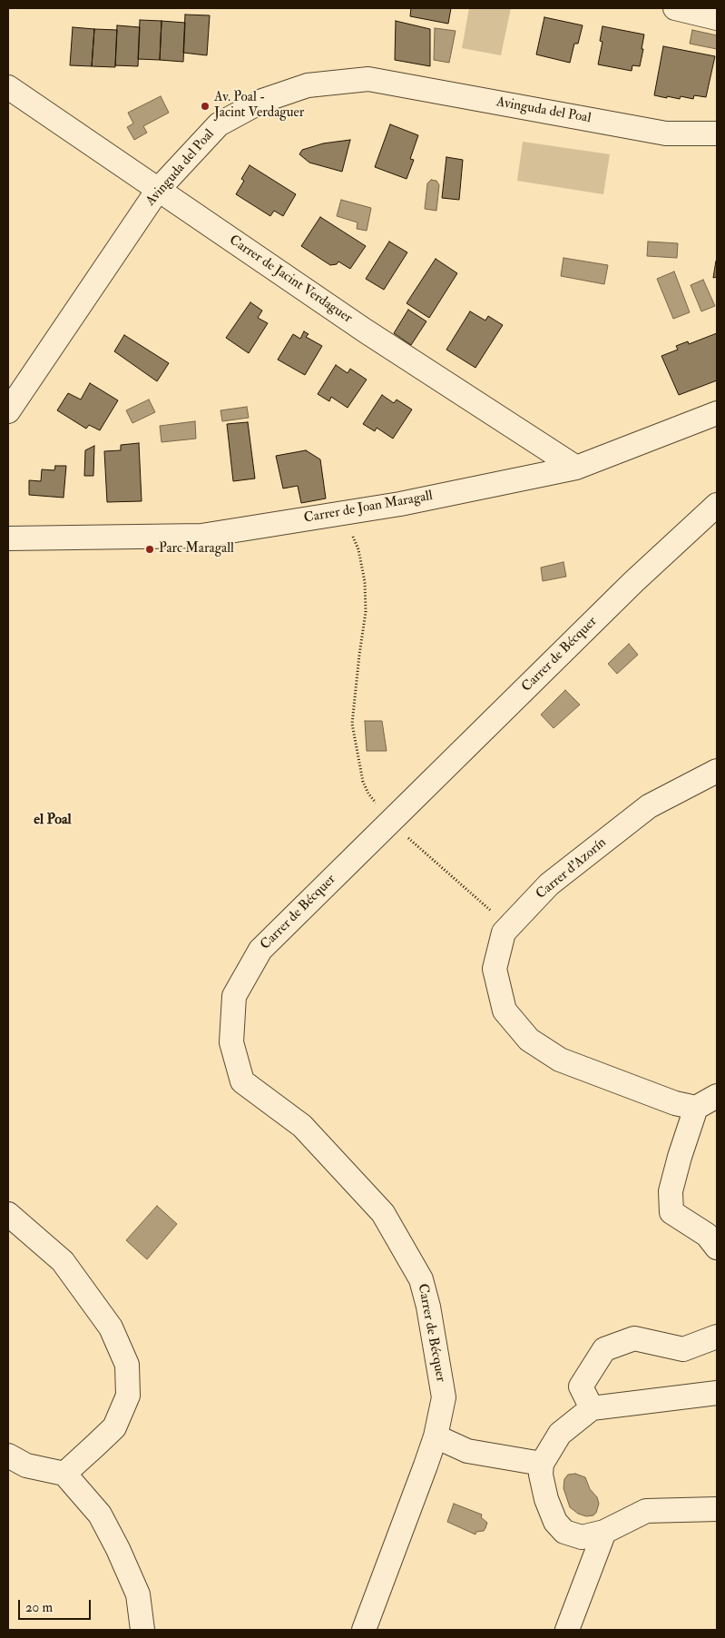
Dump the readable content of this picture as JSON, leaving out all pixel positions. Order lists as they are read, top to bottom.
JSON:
{
  "streets": {
    "street": [
      "Avinguda del Poal",
      "Carrer de Jacint Verdaguer",
      "Carrer de Joan Maragall",
      "Carrer de Bécquer",
      "Carrer d'Azorín"
    ]
  },
  "crossings": [
    ["Avinguda del Poal", "Carrer de Jacint Verdaguer"],
    ["Carrer de Jacint Verdaguer", "Carrer de Joan Maragall"]
  ],
  "districts": ["el Poal"],
  "places": ["Av. Poal - Jacint Verdaguer", "Parc Maragall"],
  "scale_bar": "20 m"
}
